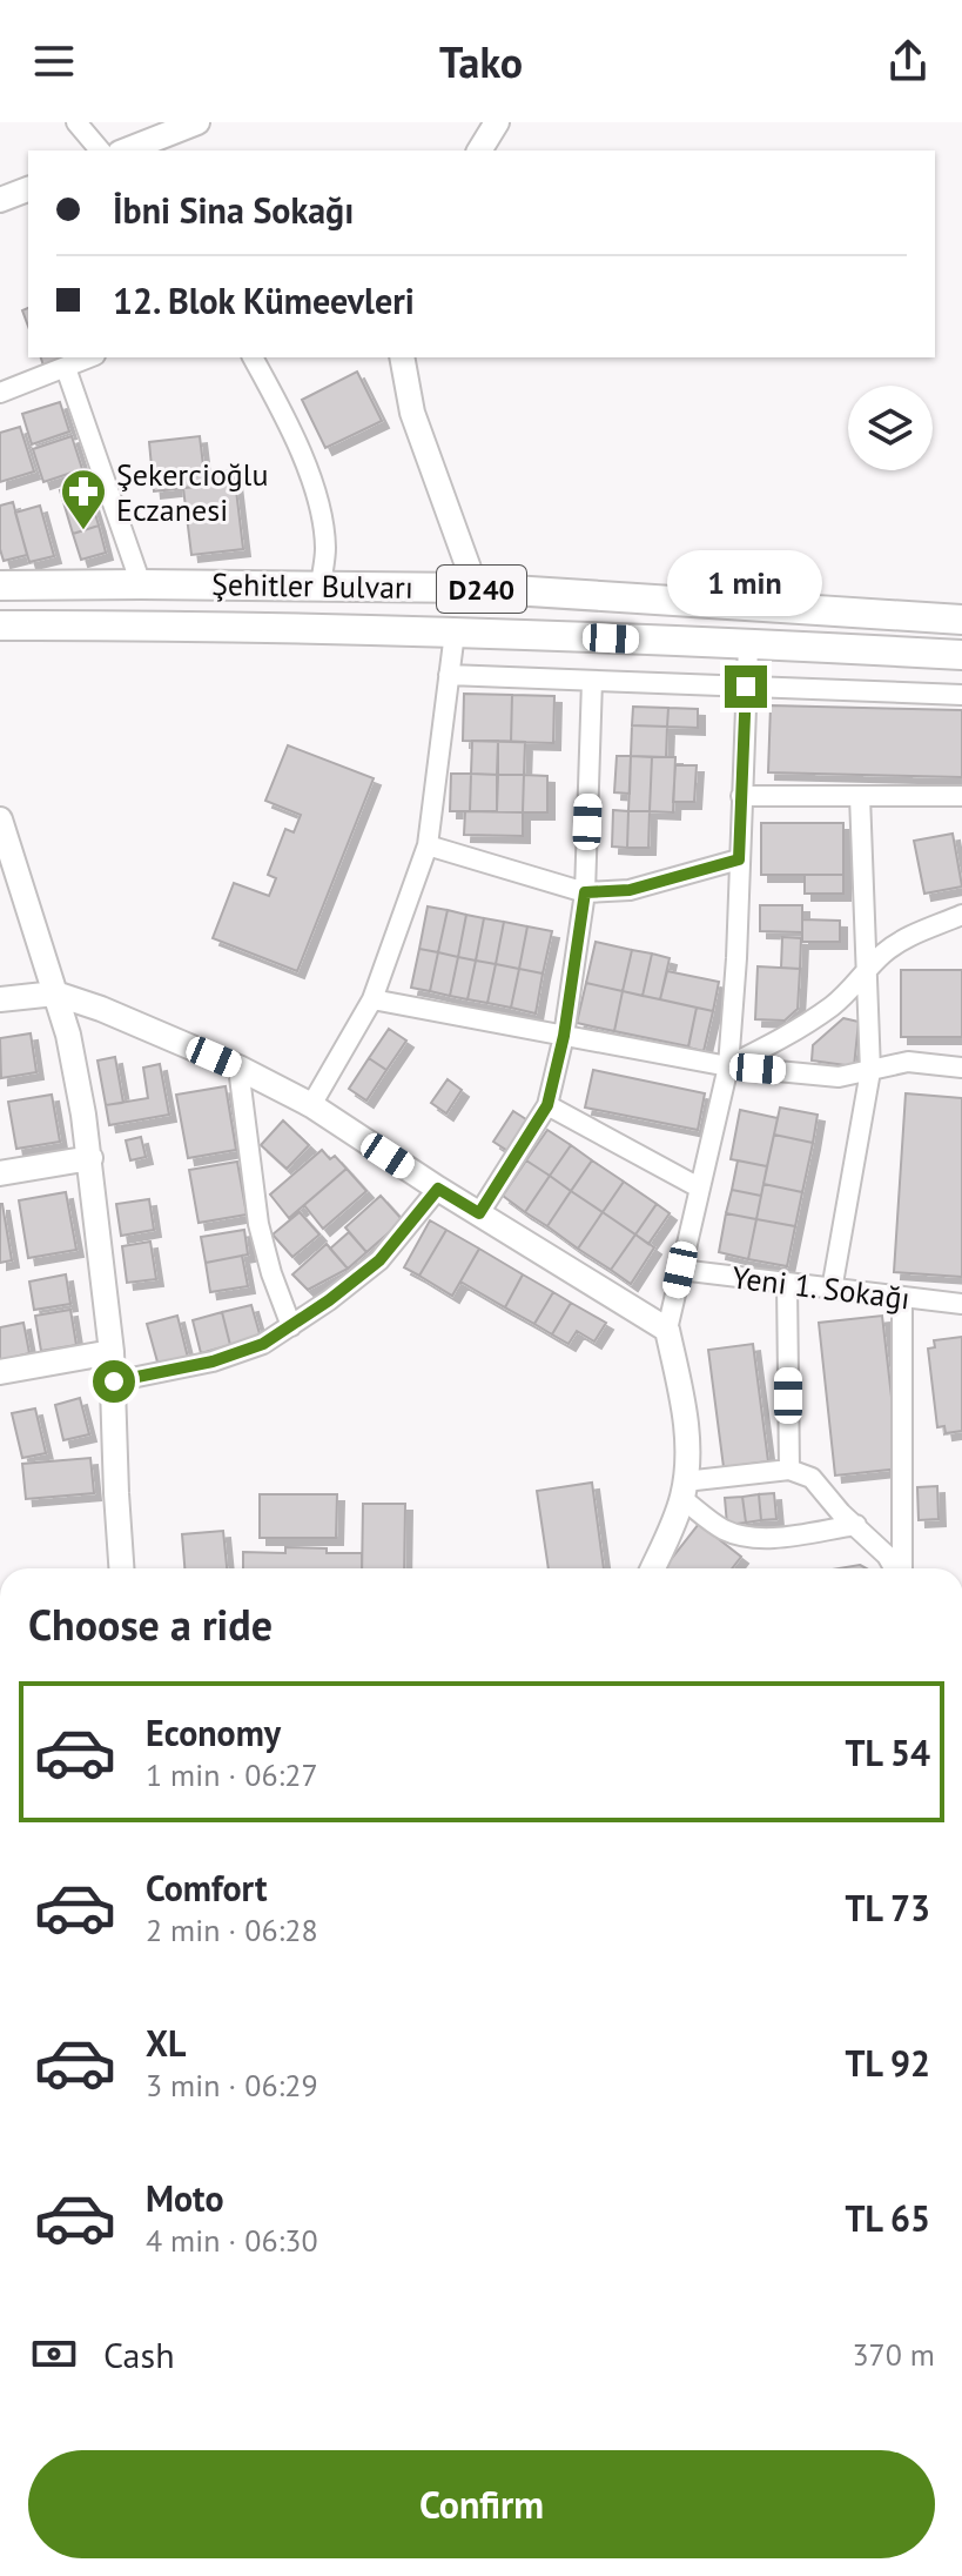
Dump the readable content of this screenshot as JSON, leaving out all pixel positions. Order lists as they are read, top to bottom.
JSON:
{
  "streets": {
    "main road": ["Şehitler Bulvarı", "D240"],
    "street": ["Yeni 1. Sokağı"]
  },
  "places": {
    "pharmacy": ["Şekercioğlu Eczanesi"]
  },
  "page": {
    "header": "Tako",
    "banner": ["İbni Sina Sokağı", "12. Blok Kümeevleri"],
    "bubble": "1 min",
    "heading": "Choose a ride",
    "list": [
      {
        "name": "Economy",
        "note": "1 min · 06:27",
        "value": "TL 54"
      },
      {
        "name": "Comfort",
        "note": "2 min · 06:28",
        "value": "TL 73"
      },
      {
        "name": "XL",
        "note": "3 min · 06:29",
        "value": "TL 92"
      },
      {
        "name": "Moto",
        "note": "4 min · 06:30",
        "value": "TL 65"
      }
    ],
    "pay": ["Cash", "370 m"],
    "buttons": "Confirm"
  }
}
